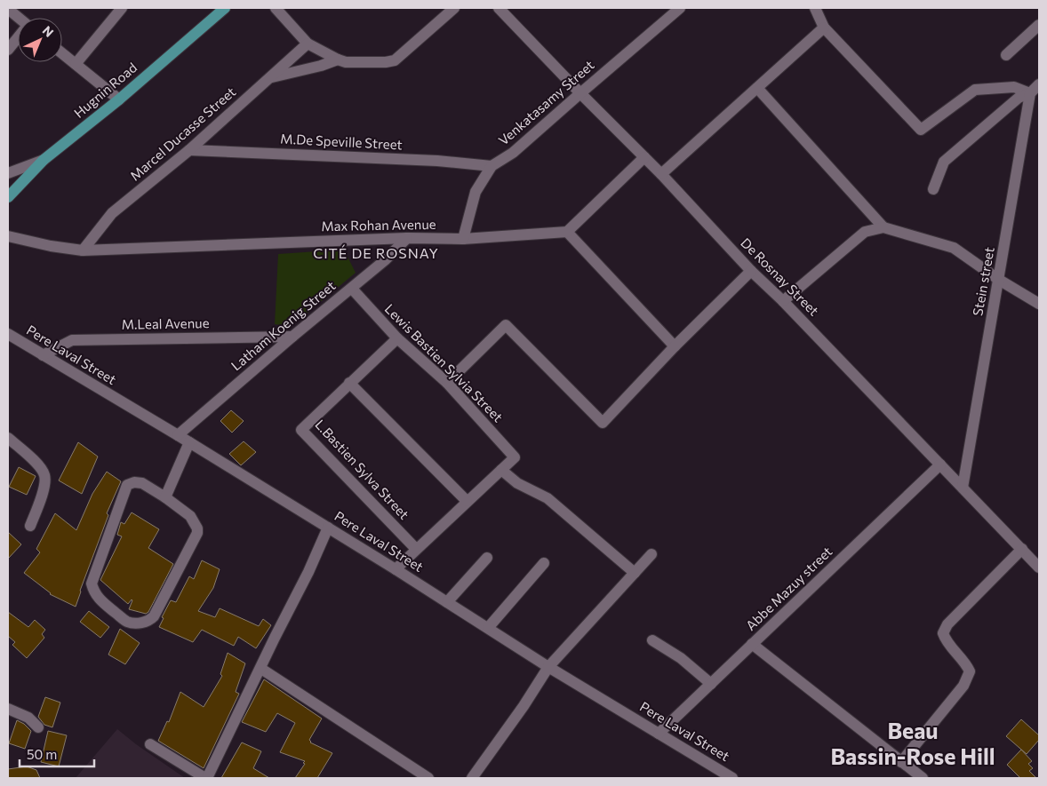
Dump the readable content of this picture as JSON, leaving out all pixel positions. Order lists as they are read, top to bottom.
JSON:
{
  "streets": {
    "main road": ["Hugnin Road"],
    "street": [
      "Venkatasamy Street",
      "Marcel Ducasse Street",
      "M.De Speville Street",
      "Max Rohan Avenue",
      "De Rosnay Street",
      "Stein street",
      "M.Leal Avenue",
      "Latham Koenig Street",
      "Pere Laval Street",
      "Lewis Bastien Sylvia Street",
      "L.Bastien Sylva Street",
      "Abbe Mazuy street"
    ]
  },
  "crossings": [
    ["Venkatasamy Street", "M.De Speville Street"],
    ["Venkatasamy Street", "Max Rohan Avenue"],
    ["Venkatasamy Street", "De Rosnay Street"],
    ["Marcel Ducasse Street", "M.De Speville Street"],
    ["Marcel Ducasse Street", "Max Rohan Avenue"],
    ["Max Rohan Avenue", "Latham Koenig Street"],
    ["De Rosnay Street", "Stein street"],
    ["De Rosnay Street", "Abbe Mazuy street"],
    ["M.Leal Avenue", "Latham Koenig Street"],
    ["M.Leal Avenue", "Pere Laval Street"],
    ["Latham Koenig Street", "Pere Laval Street"],
    ["Latham Koenig Street", "Lewis Bastien Sylvia Street"],
    ["Pere Laval Street", "Abbe Mazuy street"],
    ["Lewis Bastien Sylvia Street", "L.Bastien Sylva Street"]
  ],
  "districts": ["CITÉ DE ROSNAY", "Beau Bassin-Rose Hill"],
  "scale_bar": "50 m",
  "north": "top right"
}
